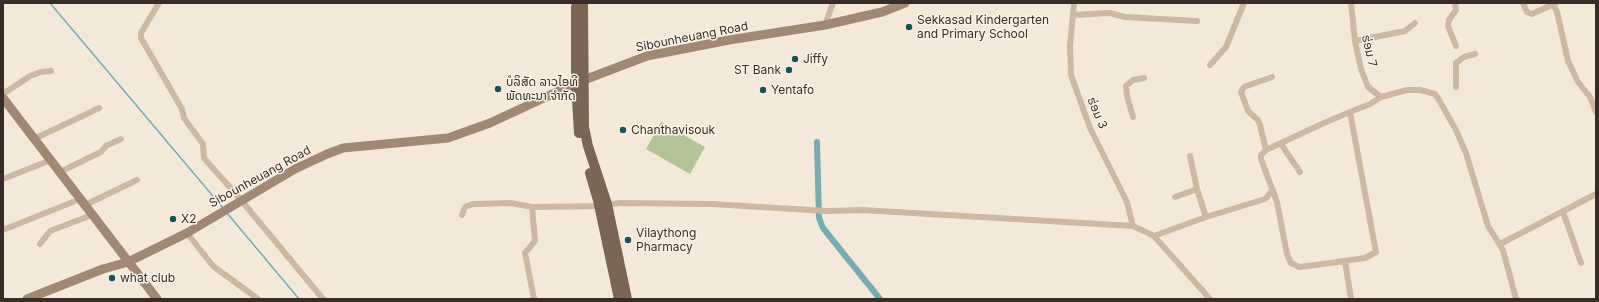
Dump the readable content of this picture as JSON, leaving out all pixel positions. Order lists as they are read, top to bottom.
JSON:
{
  "streets": {
    "street": ["Sibounheuang Road", "ຮ່ອມ 7", "ຮ່ອມ 3"]
  },
  "places": [
    "Sekkasad Kindergarten and Primary School",
    "Jiffy",
    "ST Bank",
    "ບໍລິສັດ ລາວໄອທີ ພັດທະນາ ຈຳກັດ",
    "Yentafo",
    "Chanthavisouk",
    "X2",
    "Vilaythong Pharmacy",
    "what club"
  ]
}
